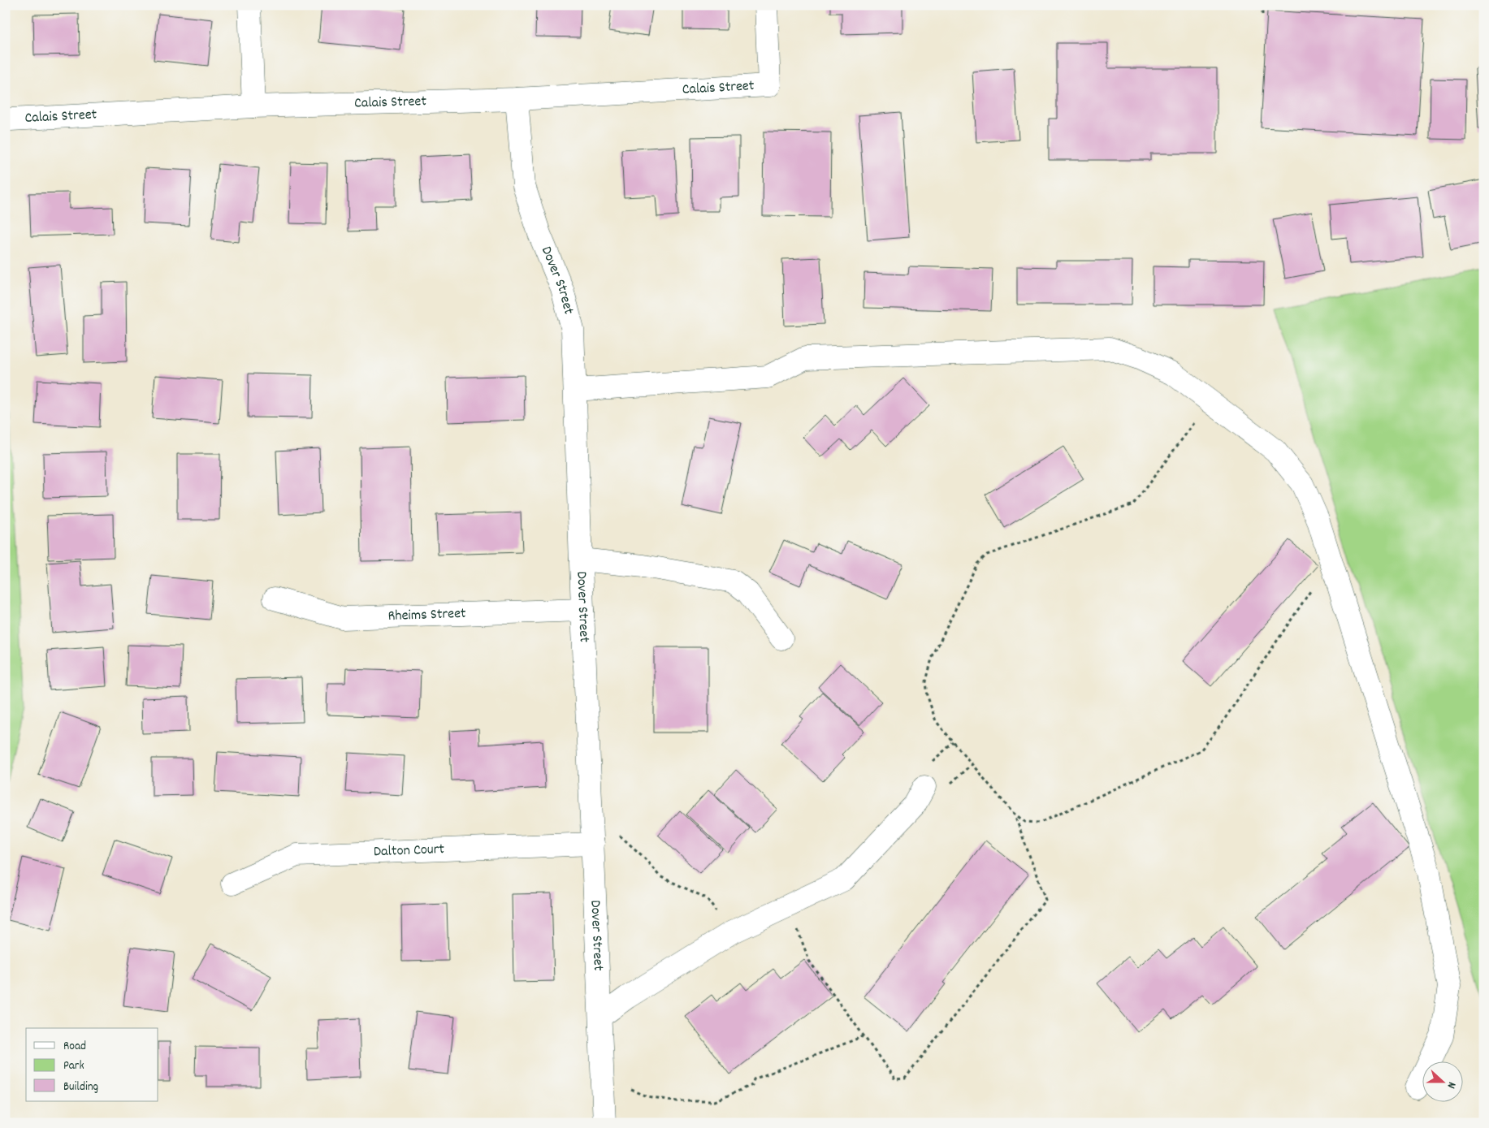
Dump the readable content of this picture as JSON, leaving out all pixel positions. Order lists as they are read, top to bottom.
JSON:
{
  "streets": {
    "street": [
      "Calais Street",
      "Dover Street",
      "Rheims Street",
      "Dalton Court"
    ]
  },
  "crossings": [
    ["Calais Street", "Dover Street"],
    ["Dover Street", "Rheims Street"],
    ["Dover Street", "Dalton Court"]
  ],
  "legend": ["Road", "Park", "Building"],
  "north": "right"
}
